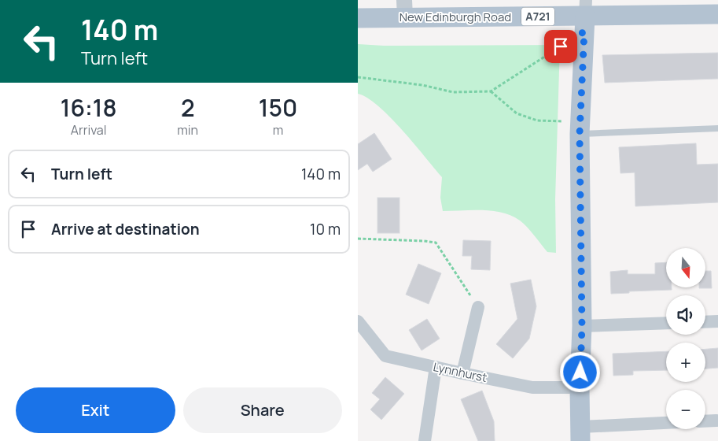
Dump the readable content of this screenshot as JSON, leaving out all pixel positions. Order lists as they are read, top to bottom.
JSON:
{
  "streets": {
    "main road": ["A721", "New Edinburgh Road"],
    "street": ["Lynnhurst"]
  },
  "north": "bottom",
  "page": {
    "turn": ["140 m", "Turn left"],
    "eta": [
      "16:18",
      "Arrival",
      "2",
      "min",
      "150",
      "m"
    ],
    "list": [
      {
        "name": "Turn left",
        "value": "140 m"
      },
      {
        "name": "Arrive at destination",
        "value": "10 m"
      }
    ],
    "map_buttons": ["+", "−"],
    "buttons": ["Exit", "Share"]
  }
}
